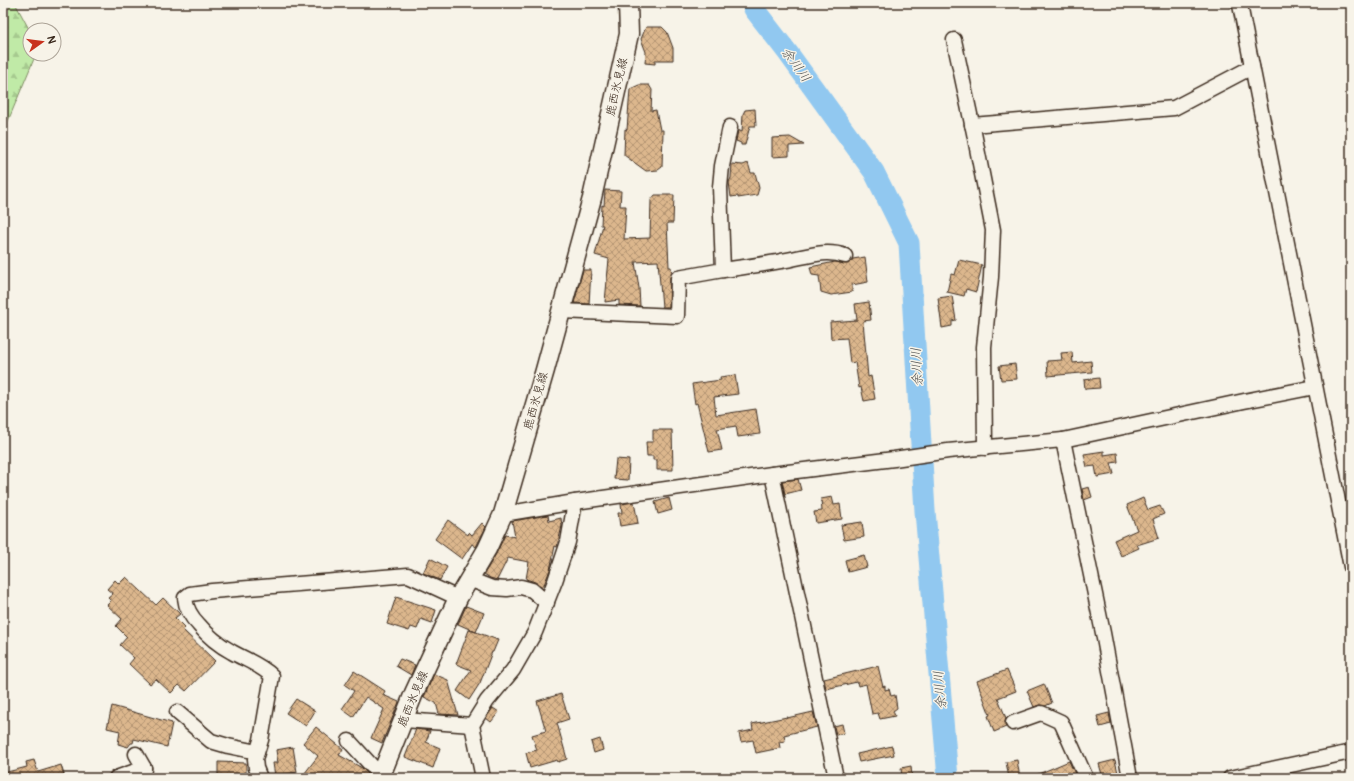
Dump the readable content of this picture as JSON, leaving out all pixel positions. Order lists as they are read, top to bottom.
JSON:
{
  "streets": {
    "main road": ["鹿西氷見線"]
  },
  "water": ["余川川"],
  "north": "right"
}
